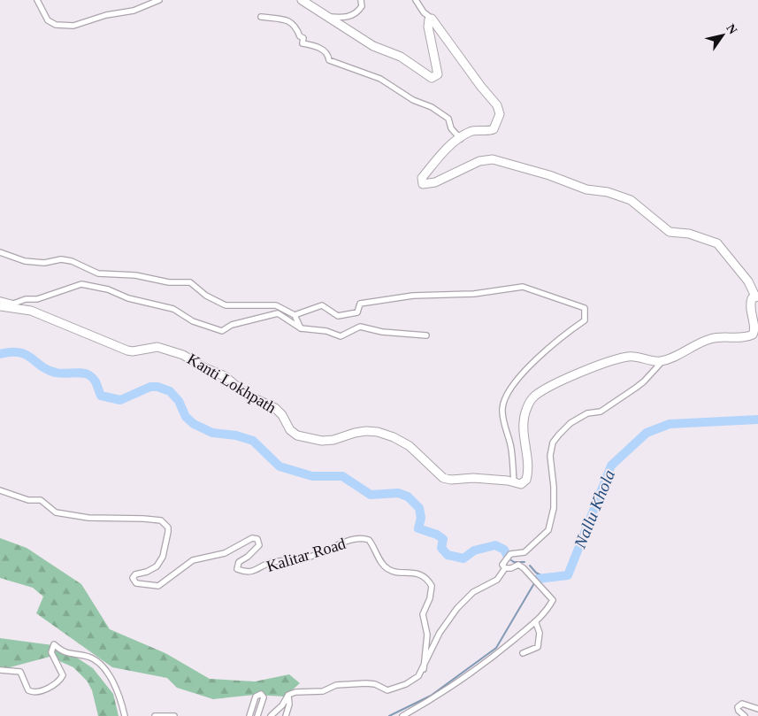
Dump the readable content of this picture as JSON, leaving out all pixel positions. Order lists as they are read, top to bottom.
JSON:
{
  "streets": {
    "main road": ["Kanti Lokhpath"],
    "street": ["Kalitar Road"]
  },
  "water": ["Nallu Khola"],
  "north": "top right"
}
